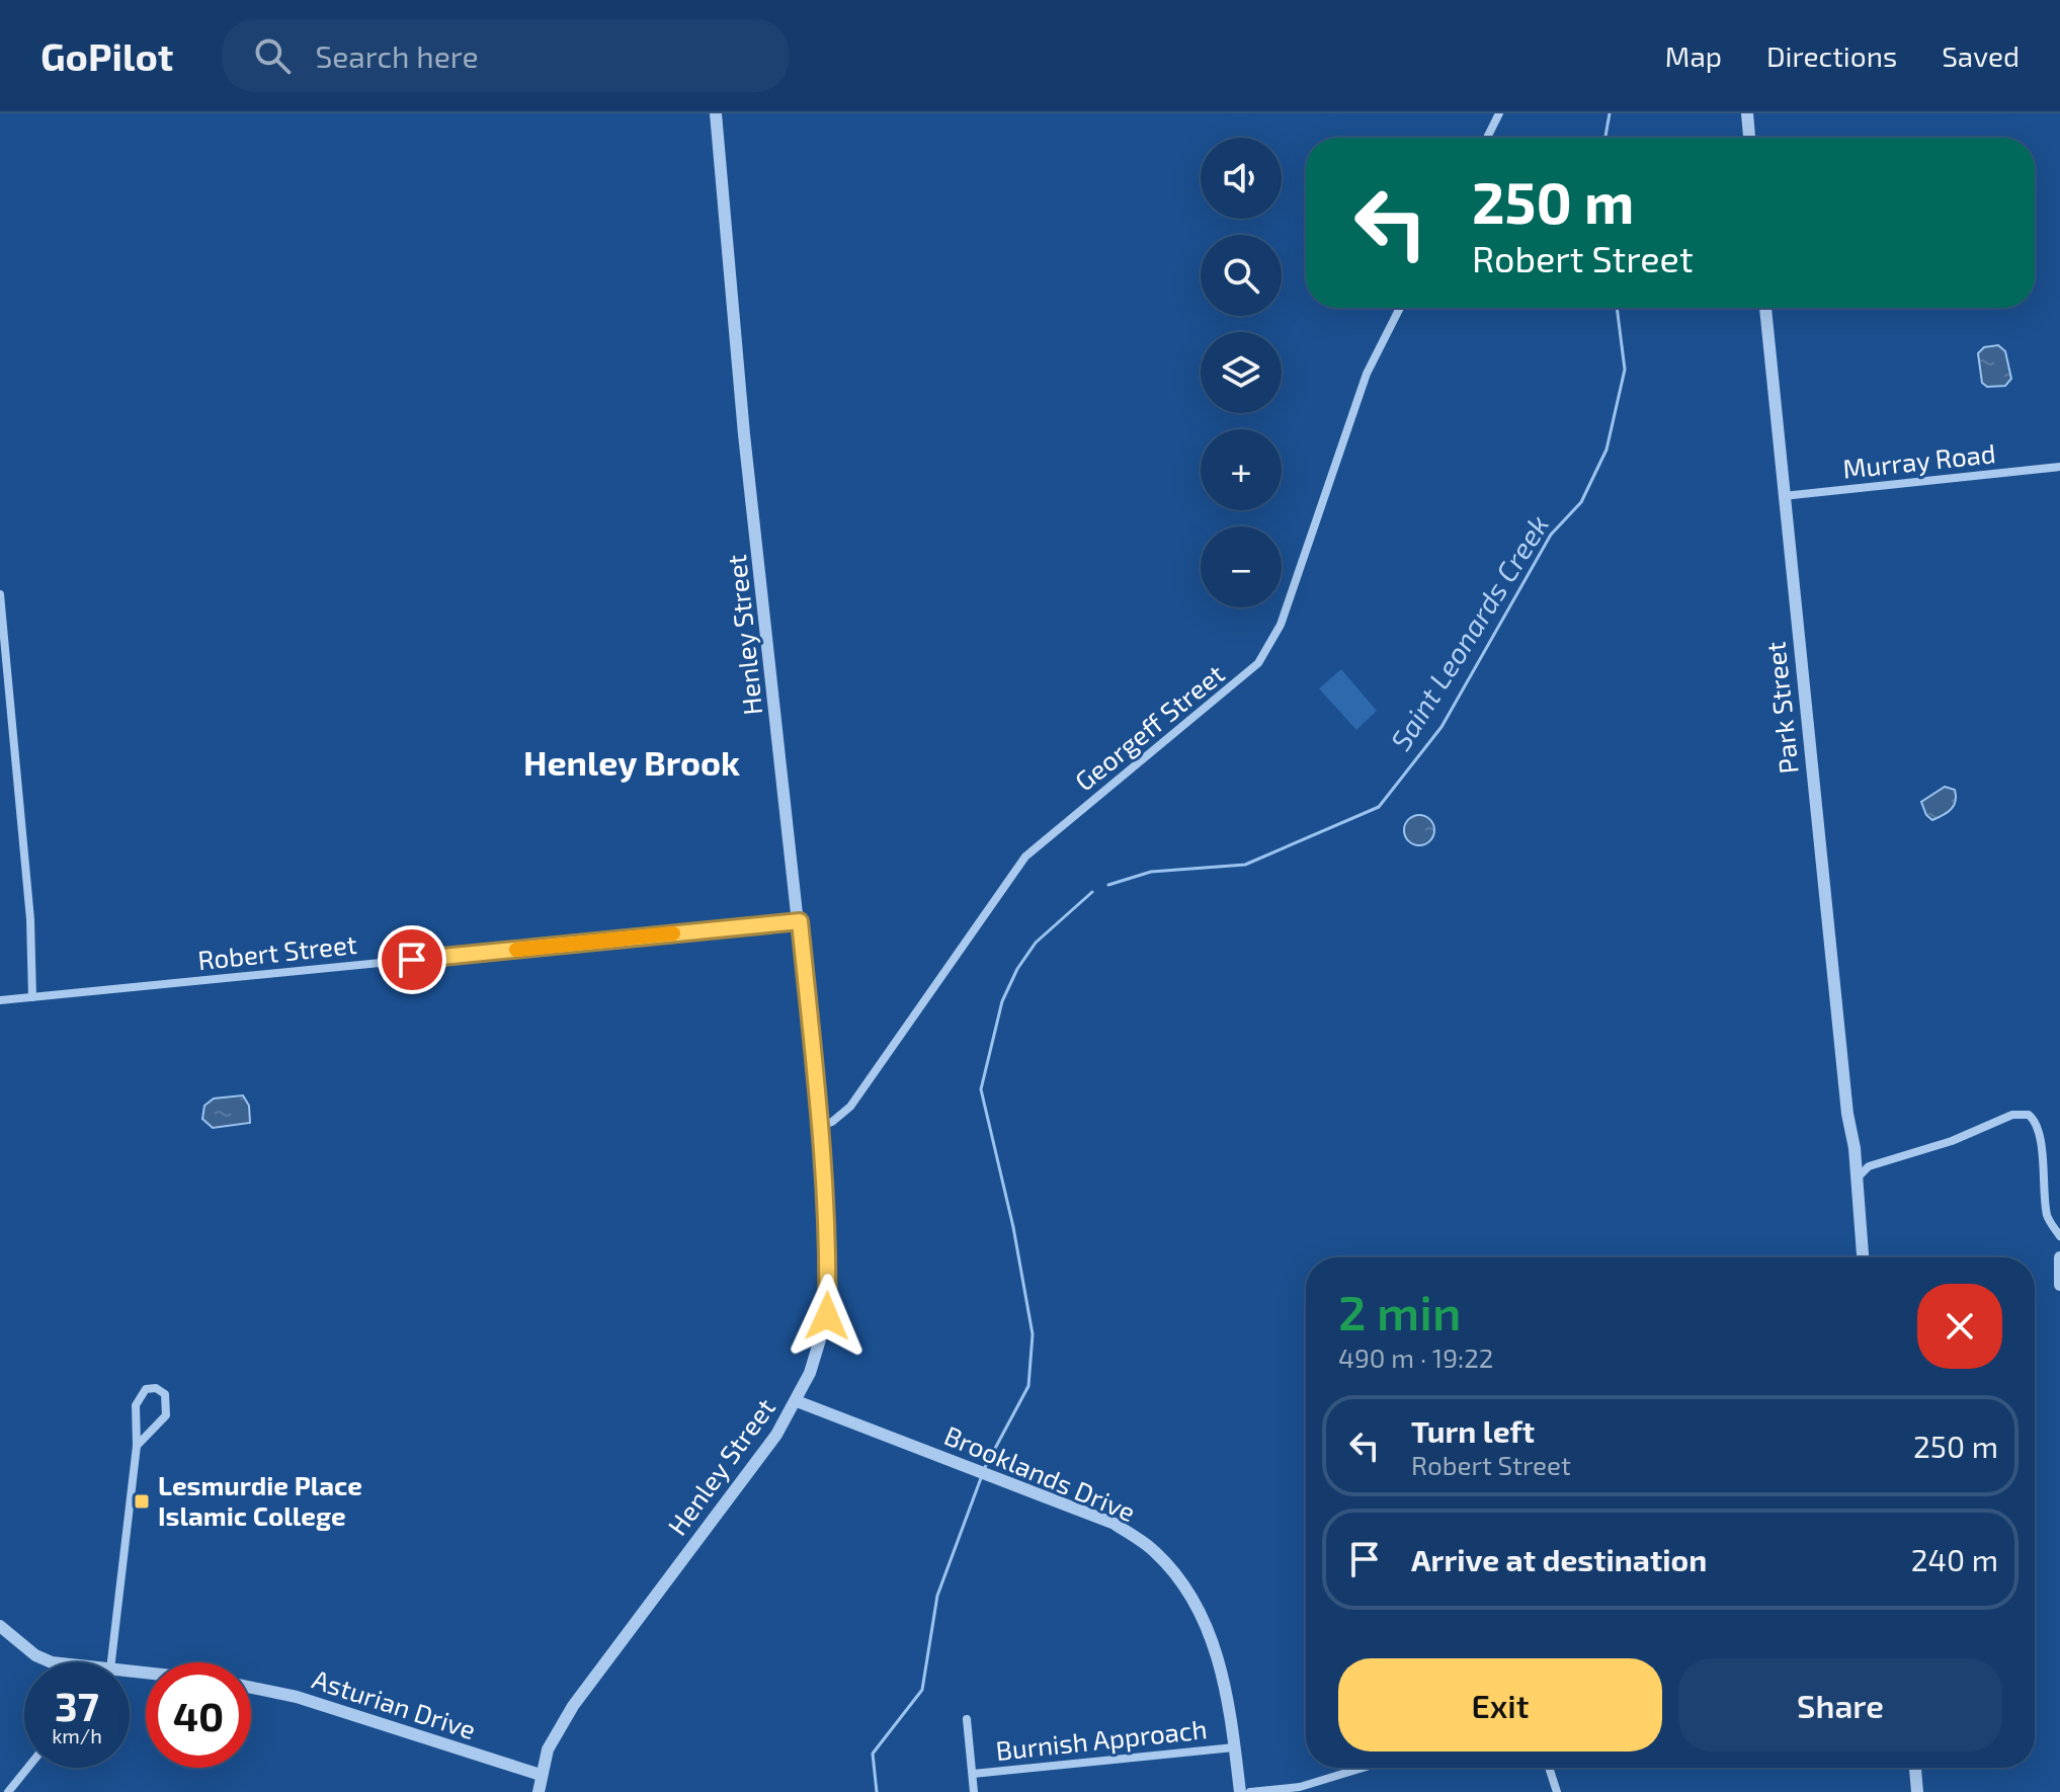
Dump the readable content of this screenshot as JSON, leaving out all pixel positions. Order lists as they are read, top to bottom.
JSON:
{
  "streets": {
    "street": [
      "Murray Road",
      "Henley Street",
      "Park Street",
      "Georgeff Street",
      "Robert Street",
      "Brooklands Drive",
      "Asturian Drive",
      "Burnish Approach"
    ]
  },
  "crossings": [
    ["Murray Road", "Park Street"],
    ["Henley Street", "Georgeff Street"],
    ["Henley Street", "Robert Street"],
    ["Henley Street", "Brooklands Drive"],
    ["Henley Street", "Asturian Drive"],
    ["Brooklands Drive", "Burnish Approach"]
  ],
  "districts": ["Henley Brook"],
  "water": ["Saint Leonards Creek"],
  "places": {
    "transit": ["Lesmurdie Place Islamic College"]
  },
  "page": {
    "header": "GoPilot",
    "search": "Search here",
    "nav": ["Map", "Directions", "Saved"],
    "map_buttons": ["+", "−"],
    "turn": ["250 m", "Robert Street"],
    "heading": ["2 min", "490 m · 19:22"],
    "list": [
      {
        "name": "Turn left",
        "note": "Robert Street",
        "value": "250 m"
      },
      {
        "name": "Arrive at destination",
        "value": "240 m"
      }
    ],
    "buttons": ["Exit", "Share"],
    "speed": "37 km/h",
    "limit": "40"
  }
}
